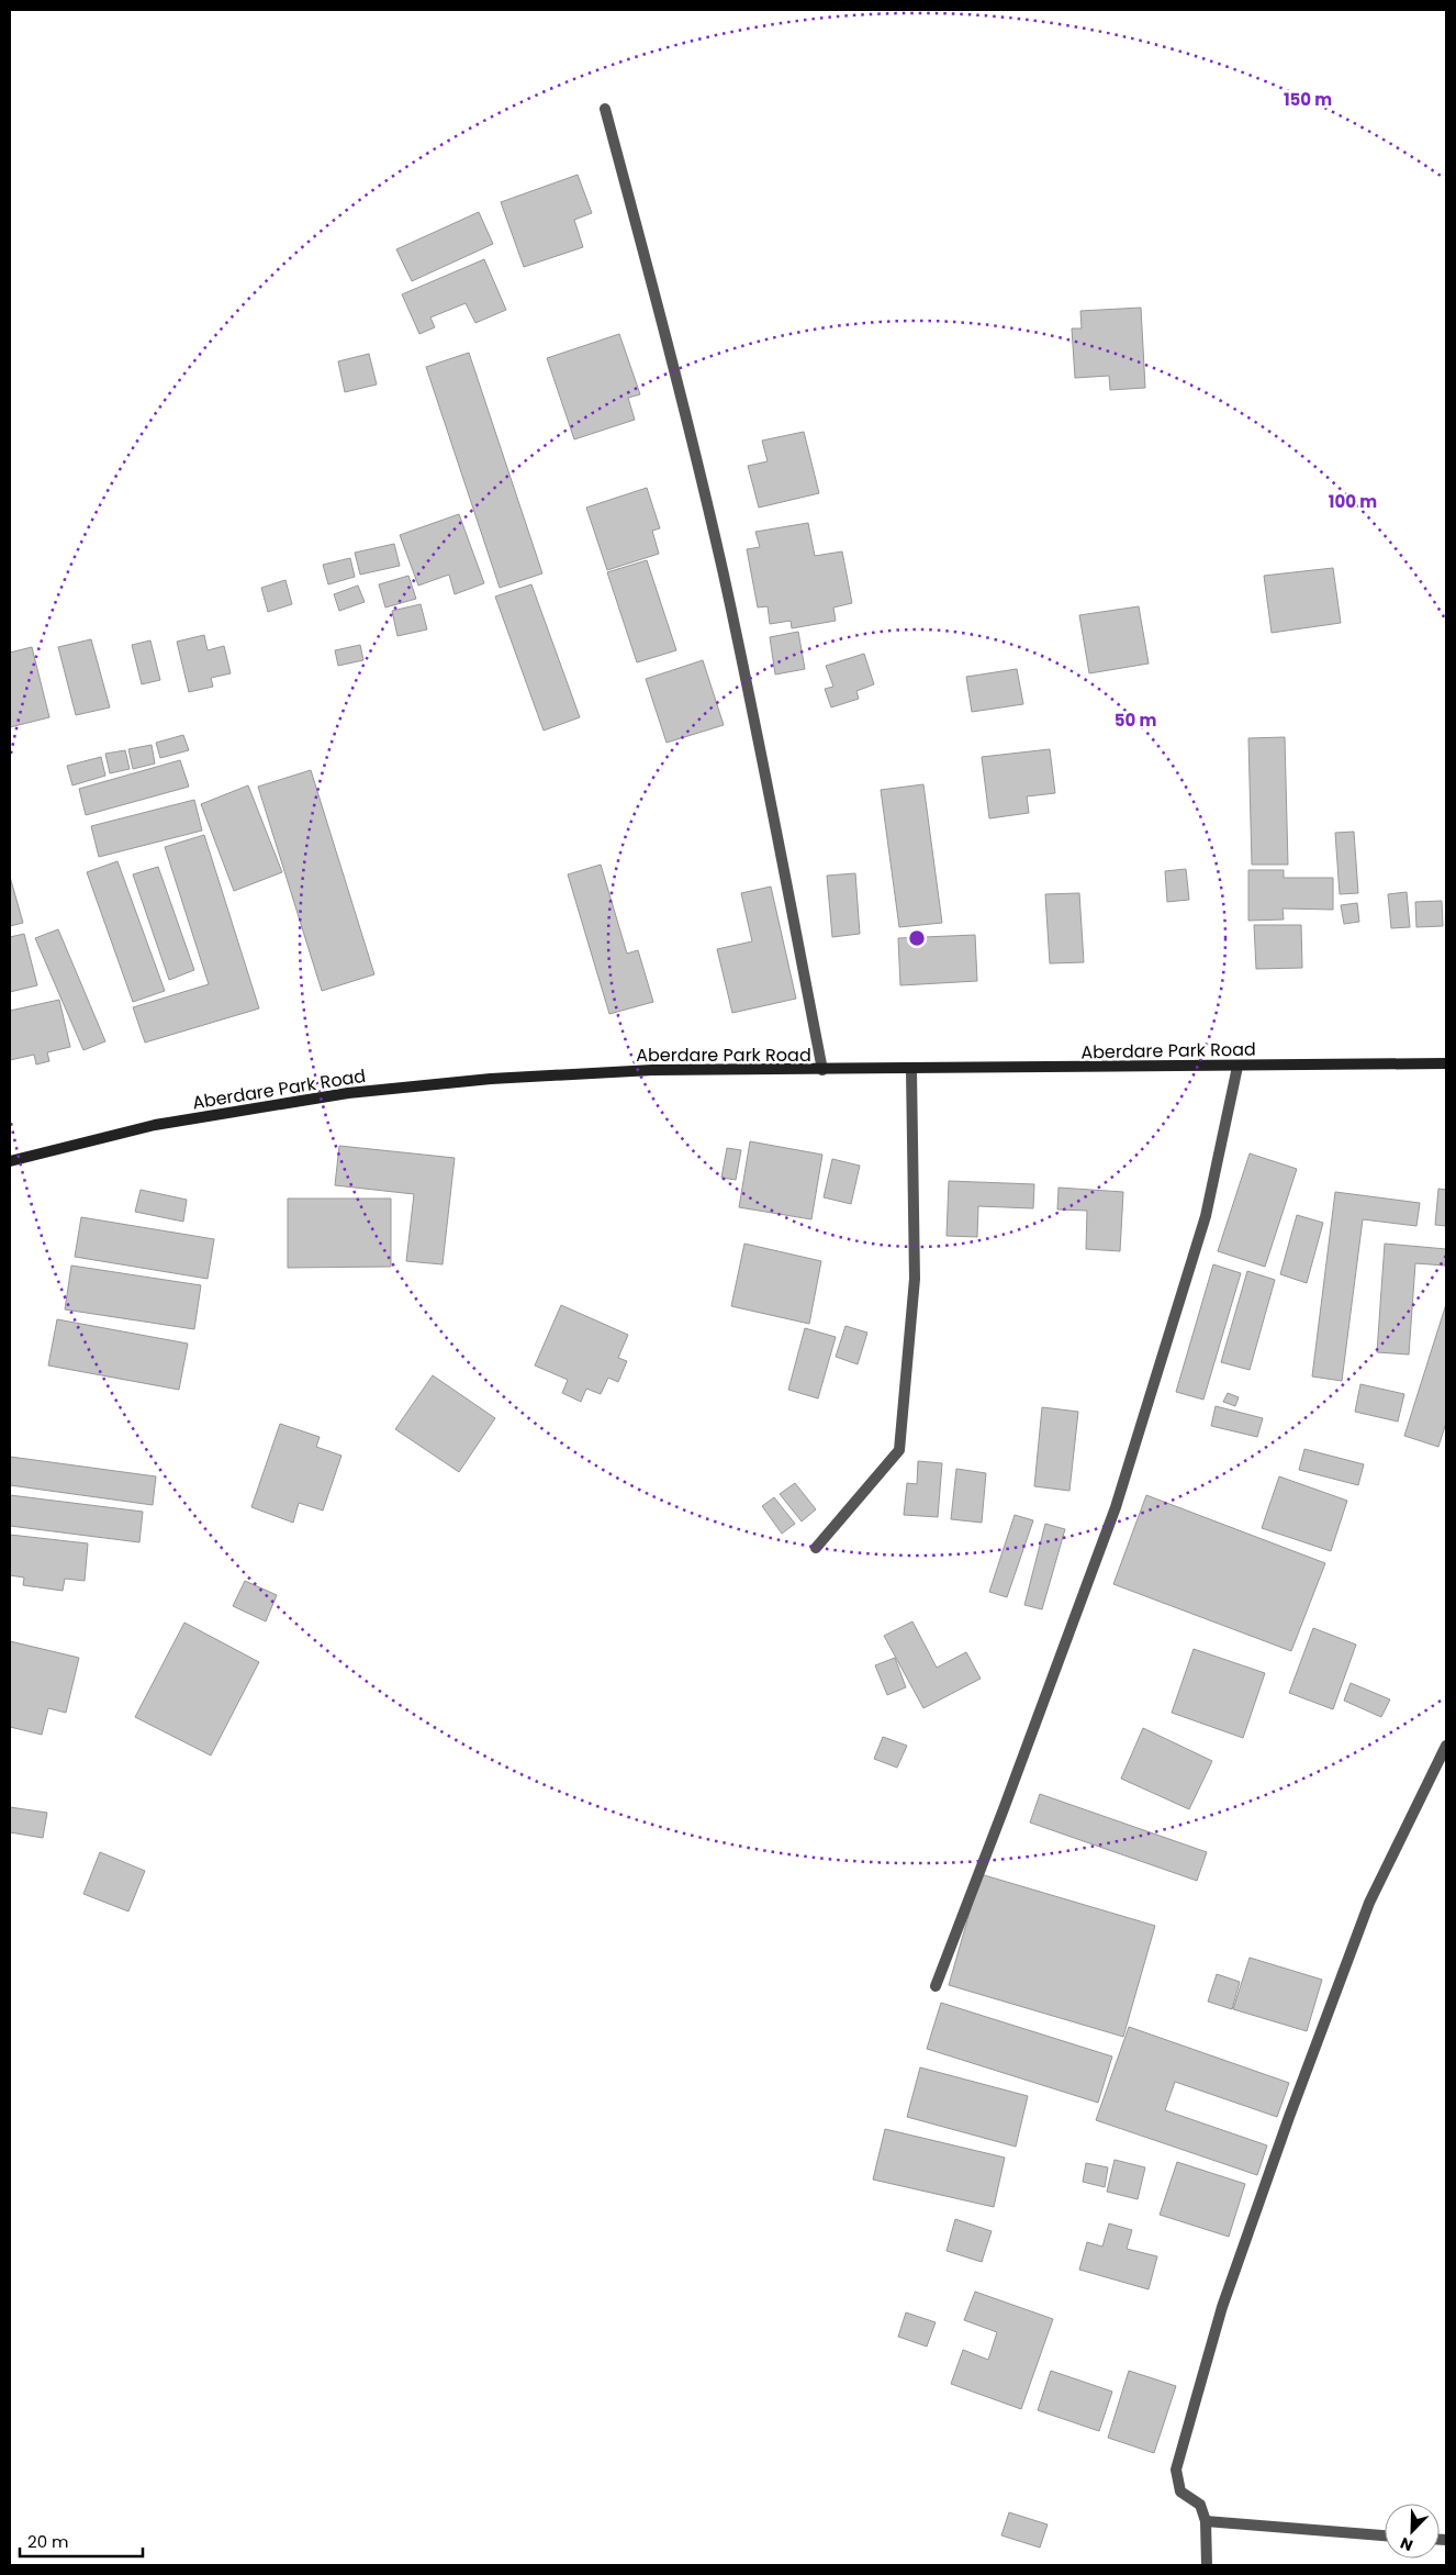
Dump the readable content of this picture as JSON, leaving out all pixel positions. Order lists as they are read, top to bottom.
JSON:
{
  "streets": {
    "street": ["Aberdare Park Road"]
  },
  "scale_bar": "20 m",
  "north": "bottom left",
  "rings": ["150 m", "100 m", "50 m"]
}
